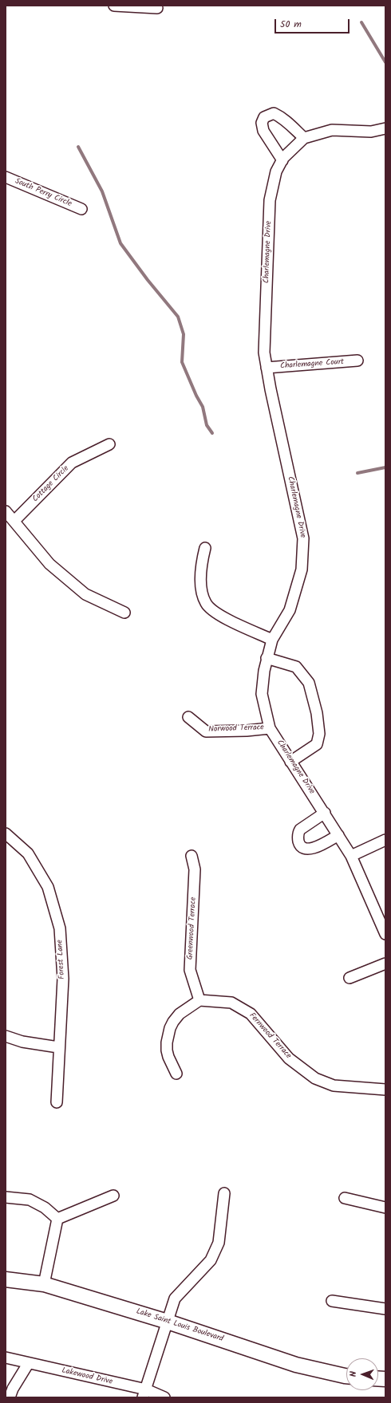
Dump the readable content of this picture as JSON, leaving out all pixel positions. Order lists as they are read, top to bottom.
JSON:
{
  "streets": {
    "main road": ["Lake Saint Louis Boulevard"],
    "street": [
      "South Perry Circle",
      "Charlemagne Drive",
      "Charlemagne Court",
      "Cottage Circle",
      "Norwood Terrace",
      "Greenwood Terrace",
      "Forest Lane",
      "Fernwood Terrace",
      "Lakewood Drive"
    ]
  },
  "crossings": [
    ["Charlemagne Drive", "Charlemagne Court"],
    ["Charlemagne Drive", "Norwood Terrace"],
    ["Greenwood Terrace", "Fernwood Terrace"]
  ],
  "scale_bar": "50 m",
  "north": "left"
}
